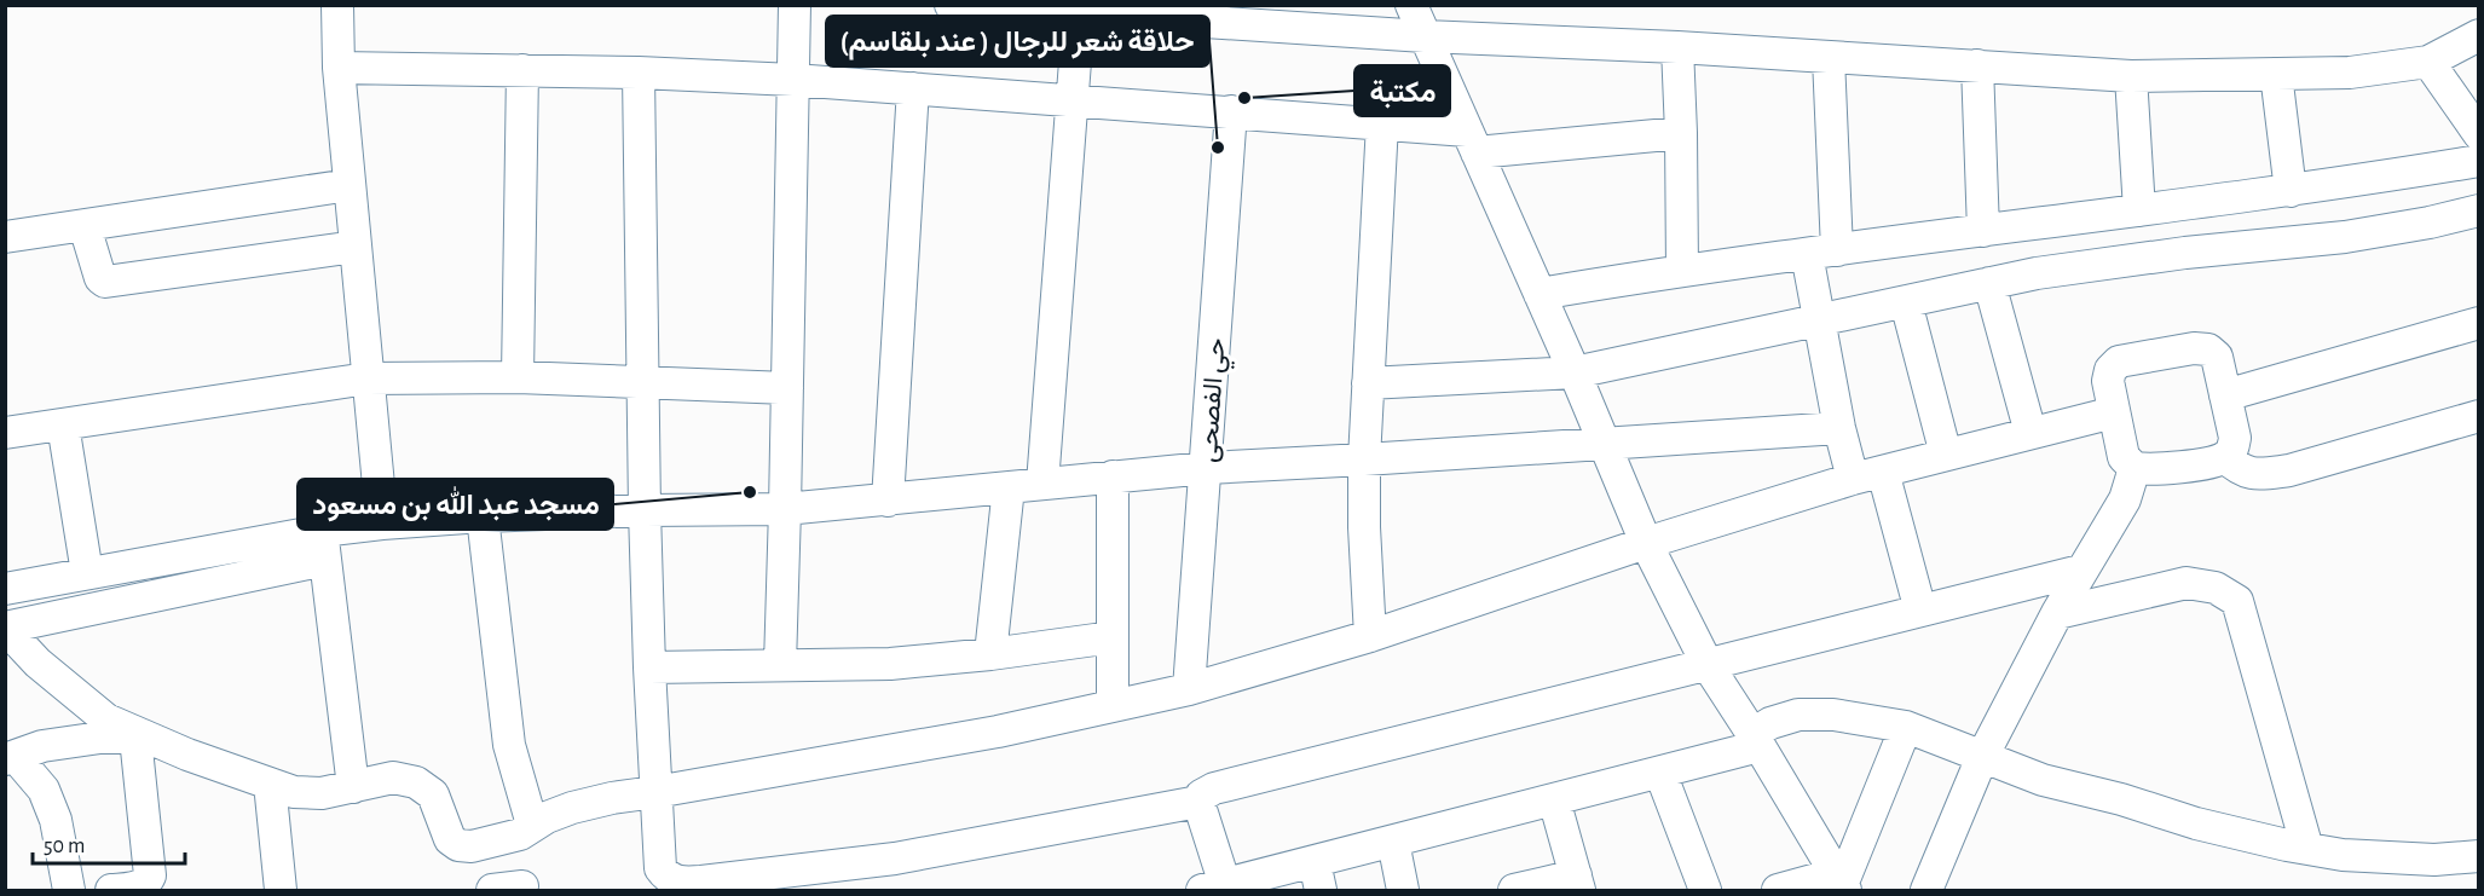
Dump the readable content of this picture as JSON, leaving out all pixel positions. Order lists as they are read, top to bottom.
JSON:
{
  "streets": {
    "street": ["حي الفصحى"]
  },
  "places": ["مكتبة", "حلاقة شعر للرجال ( عند بلقاسم)", "مسجد عبد الله بن مسعود"],
  "scale_bar": "50 m"
}
